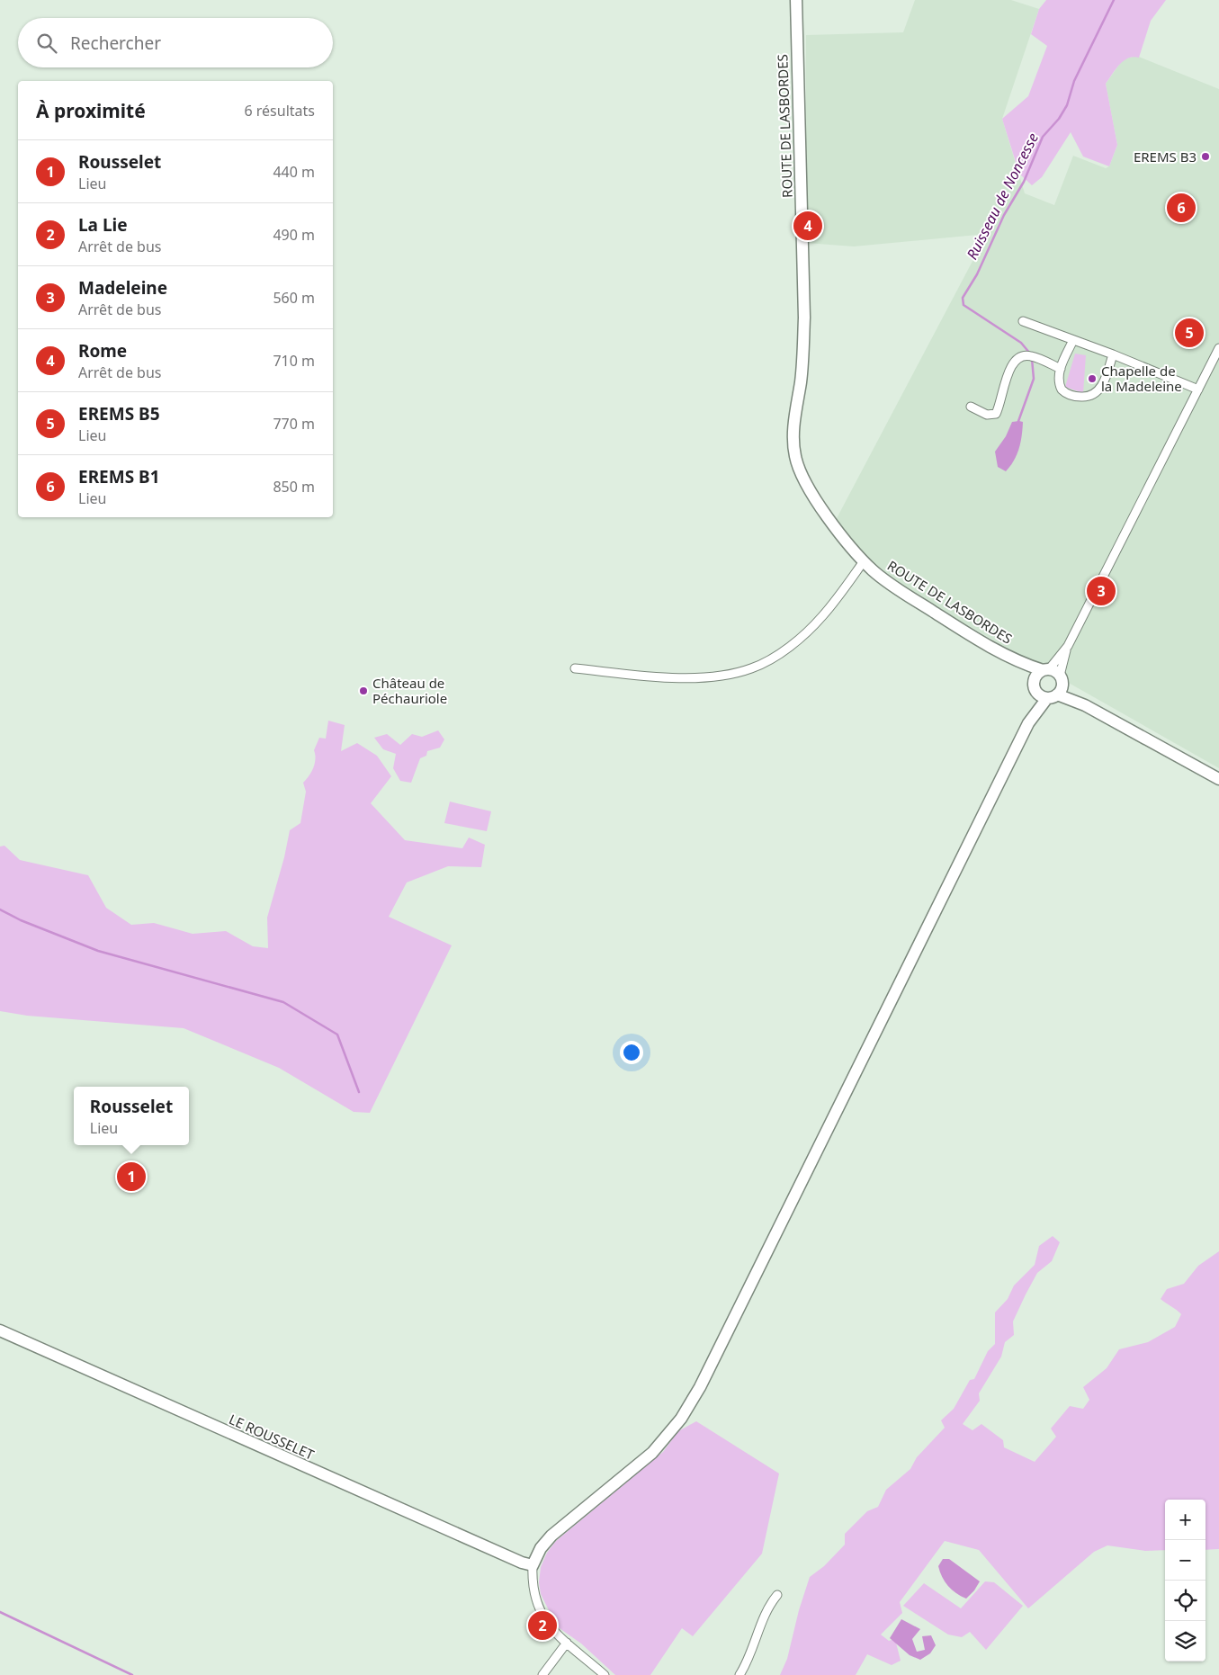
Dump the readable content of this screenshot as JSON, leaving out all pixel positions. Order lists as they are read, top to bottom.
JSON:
{
  "streets": {
    "street": ["ROUTE DE LASBORDES", "LE ROUSSELET"]
  },
  "water": ["Ruisseau de Noncesse"],
  "places": ["EREMS B3", "Chapelle de la Madeleine", "Château de Péchauriole"],
  "page": {
    "search": "Rechercher",
    "heading": ["À proximité", "6 résultats"],
    "list": [
      {
        "mark": "1",
        "name": "Rousselet",
        "note": "Lieu",
        "value": "440 m"
      },
      {
        "mark": "2",
        "name": "La Lie",
        "note": "Arrêt de bus",
        "value": "490 m"
      },
      {
        "mark": "3",
        "name": "Madeleine",
        "note": "Arrêt de bus",
        "value": "560 m"
      },
      {
        "mark": "4",
        "name": "Rome",
        "note": "Arrêt de bus",
        "value": "710 m"
      },
      {
        "mark": "5",
        "name": "EREMS B5",
        "note": "Lieu",
        "value": "770 m"
      },
      {
        "mark": "6",
        "name": "EREMS B1",
        "note": "Lieu",
        "value": "850 m"
      }
    ],
    "pins": [
      "6",
      "4",
      "5",
      "3",
      "1",
      "2"
    ],
    "popup": ["Rousselet", "Lieu"],
    "map_buttons": ["+", "−"]
  }
}
